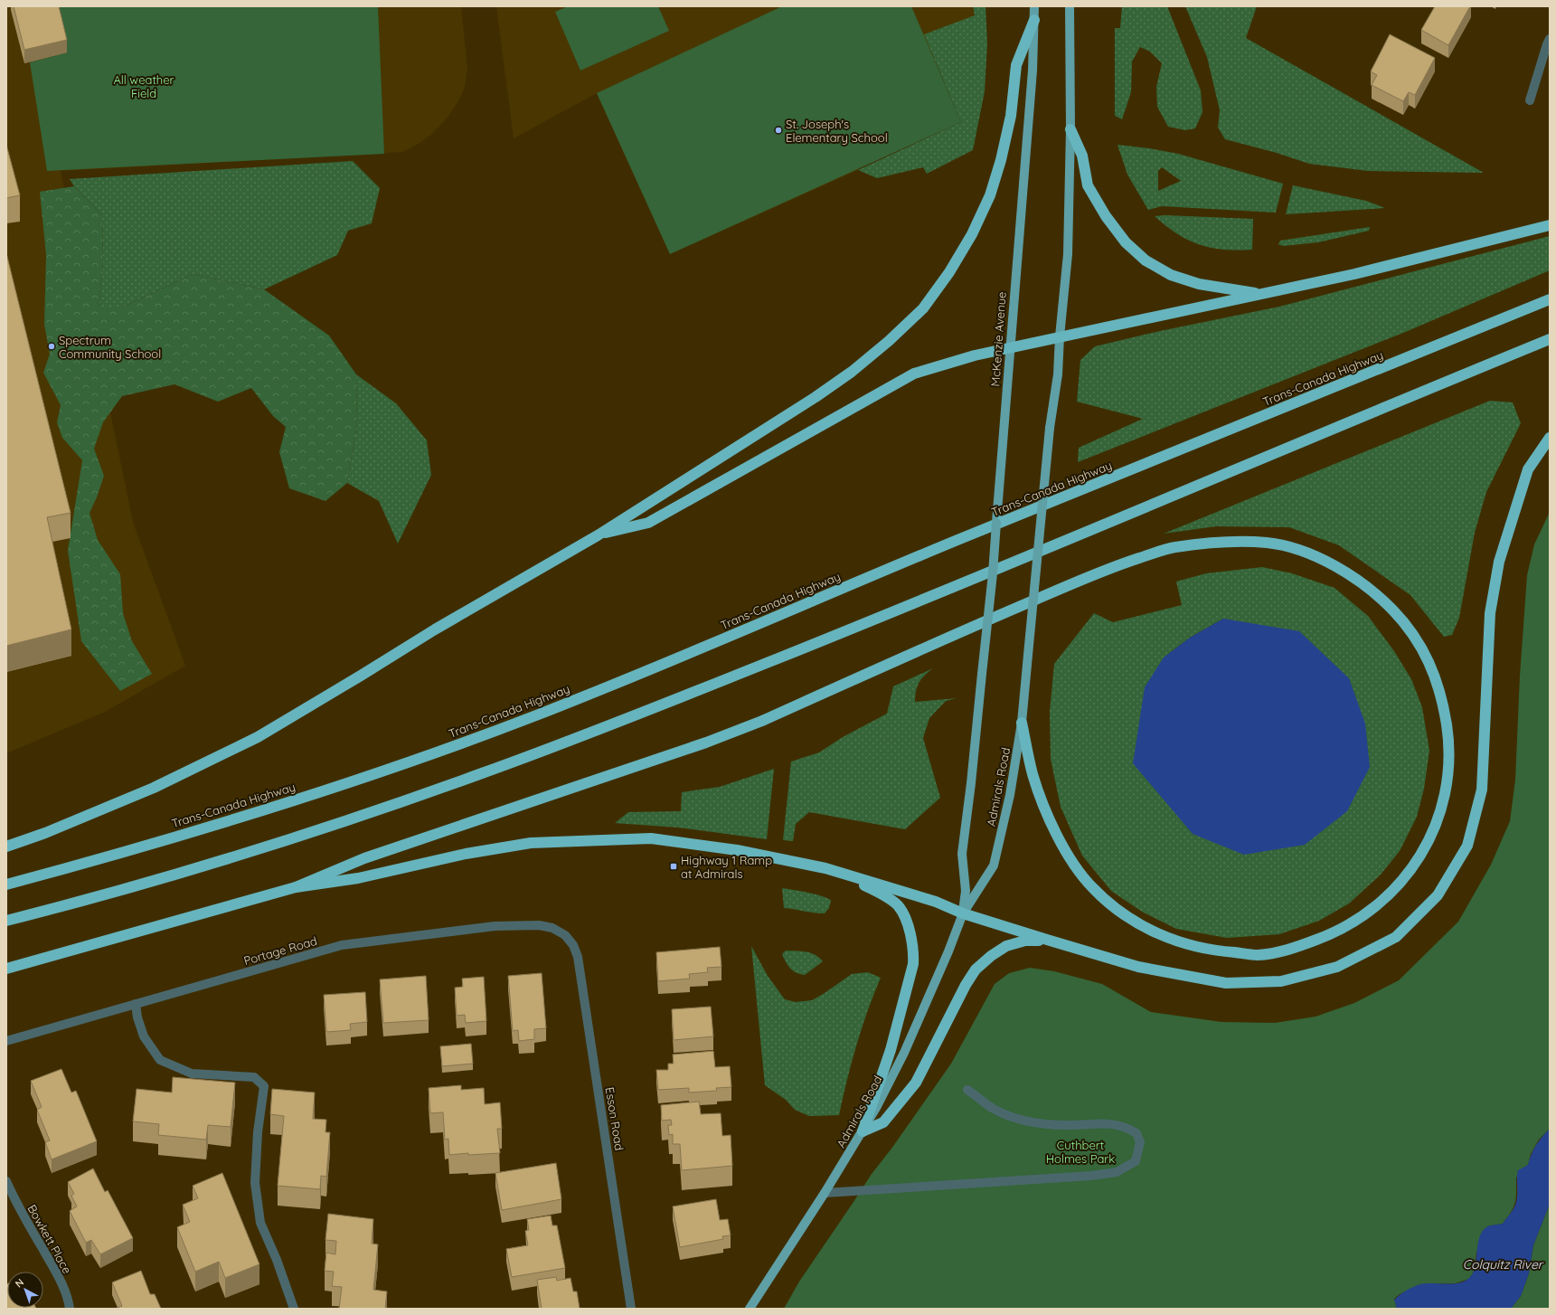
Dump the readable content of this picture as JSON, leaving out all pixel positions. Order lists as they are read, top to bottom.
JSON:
{
  "streets": {
    "highway": ["Trans-Canada Highway"],
    "main road": ["McKenzie Avenue", "Admirals Road"],
    "street": ["Portage Road", "Esson Road", "Bowkett Place"]
  },
  "crossings": [
    ["McKenzie Avenue", "Admirals Road"],
    ["Portage Road", "Esson Road"]
  ],
  "water": ["Colquitz River"],
  "parks": ["All weather Field", "Cuthbert Holmes Park"],
  "places": {
    "other": ["St. Joseph's Elementary School", "Spectrum Community School"],
    "transit": ["Highway 1 Ramp at Admirals"]
  },
  "north": "top left"
}
